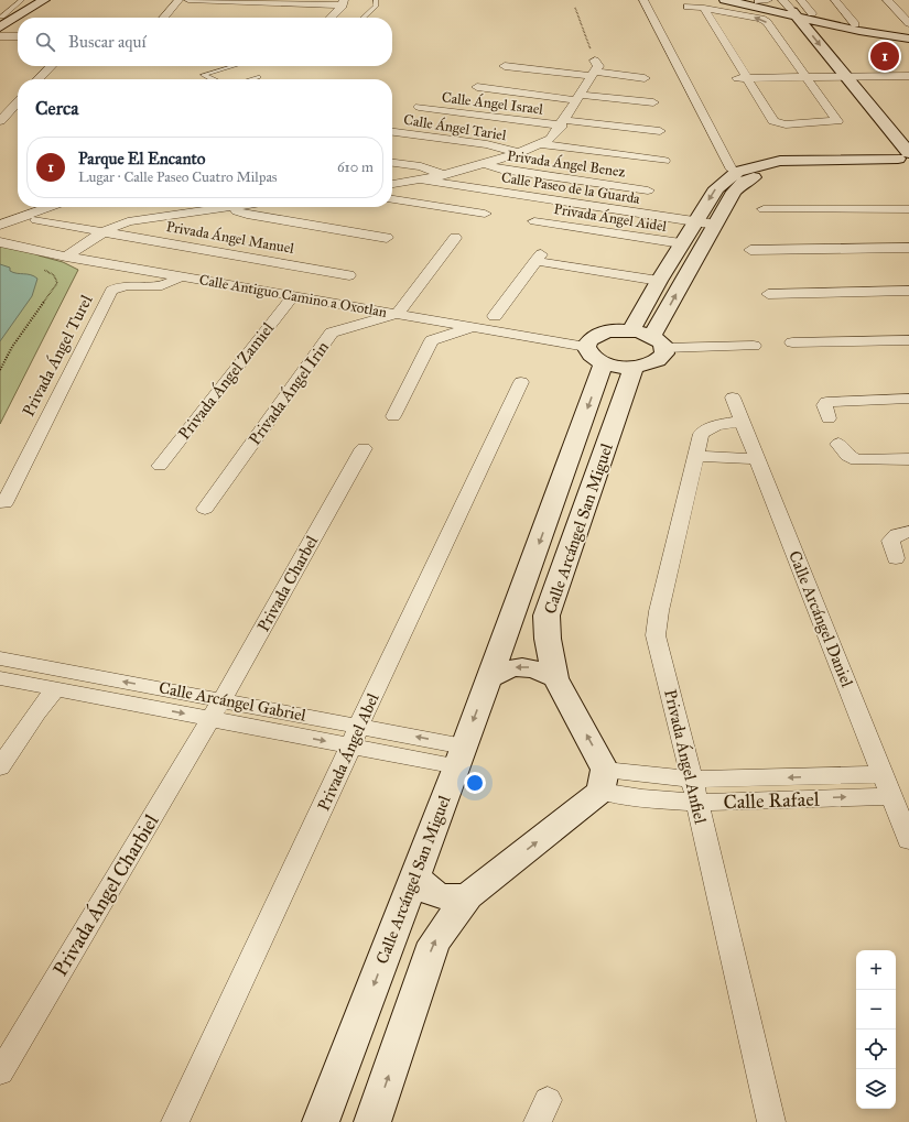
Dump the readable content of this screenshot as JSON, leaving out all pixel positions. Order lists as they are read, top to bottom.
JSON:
{
  "streets": {
    "street": [
      "Calle Ángel Israel",
      "Calle Ángel Tariel",
      "Privada Ángel Benez",
      "Calle Paseo de la Guarda",
      "Privada Ángel Aidel",
      "Privada Ángel Manuel",
      "Calle Antiguo Camino a Oxotlan",
      "Privada Ángel Turel",
      "Privada Ángel Zamiel",
      "Privada Ángel Irin",
      "Calle Arcángel San Miguel",
      "Privada Charbel",
      "Calle Arcángel Daniel",
      "Calle Arcángel Gabriel",
      "Privada Ángel Abel",
      "Privada Ángel Anfiel",
      "Calle Rafael",
      "Privada Ángel Charbiel"
    ]
  },
  "crossings": [
    ["Calle Antiguo Camino a Oxotlan", "Privada Ángel Turel"],
    ["Calle Antiguo Camino a Oxotlan", "Privada Ángel Zamiel"],
    ["Calle Antiguo Camino a Oxotlan", "Privada Ángel Irin"],
    ["Calle Antiguo Camino a Oxotlan", "Calle Arcángel San Miguel"],
    ["Calle Arcángel San Miguel", "Calle Arcángel Gabriel"],
    ["Calle Arcángel San Miguel", "Calle Rafael"],
    ["Privada Charbel", "Calle Arcángel Gabriel"],
    ["Privada Charbel", "Privada Ángel Charbiel"],
    ["Calle Arcángel Daniel", "Privada Ángel Anfiel"],
    ["Calle Arcángel Daniel", "Calle Rafael"],
    ["Calle Arcángel Gabriel", "Privada Ángel Abel"],
    ["Calle Arcángel Gabriel", "Privada Ángel Charbiel"],
    ["Privada Ángel Anfiel", "Calle Rafael"]
  ],
  "page": {
    "search": "Buscar aquí",
    "pins": "1",
    "heading": "Cerca",
    "list": [
      {
        "mark": "1",
        "name": "Parque El Encanto",
        "note": "Lugar · Calle Paseo Cuatro Milpas",
        "value": "610 m"
      }
    ],
    "map_buttons": ["+", "−"]
  }
}
